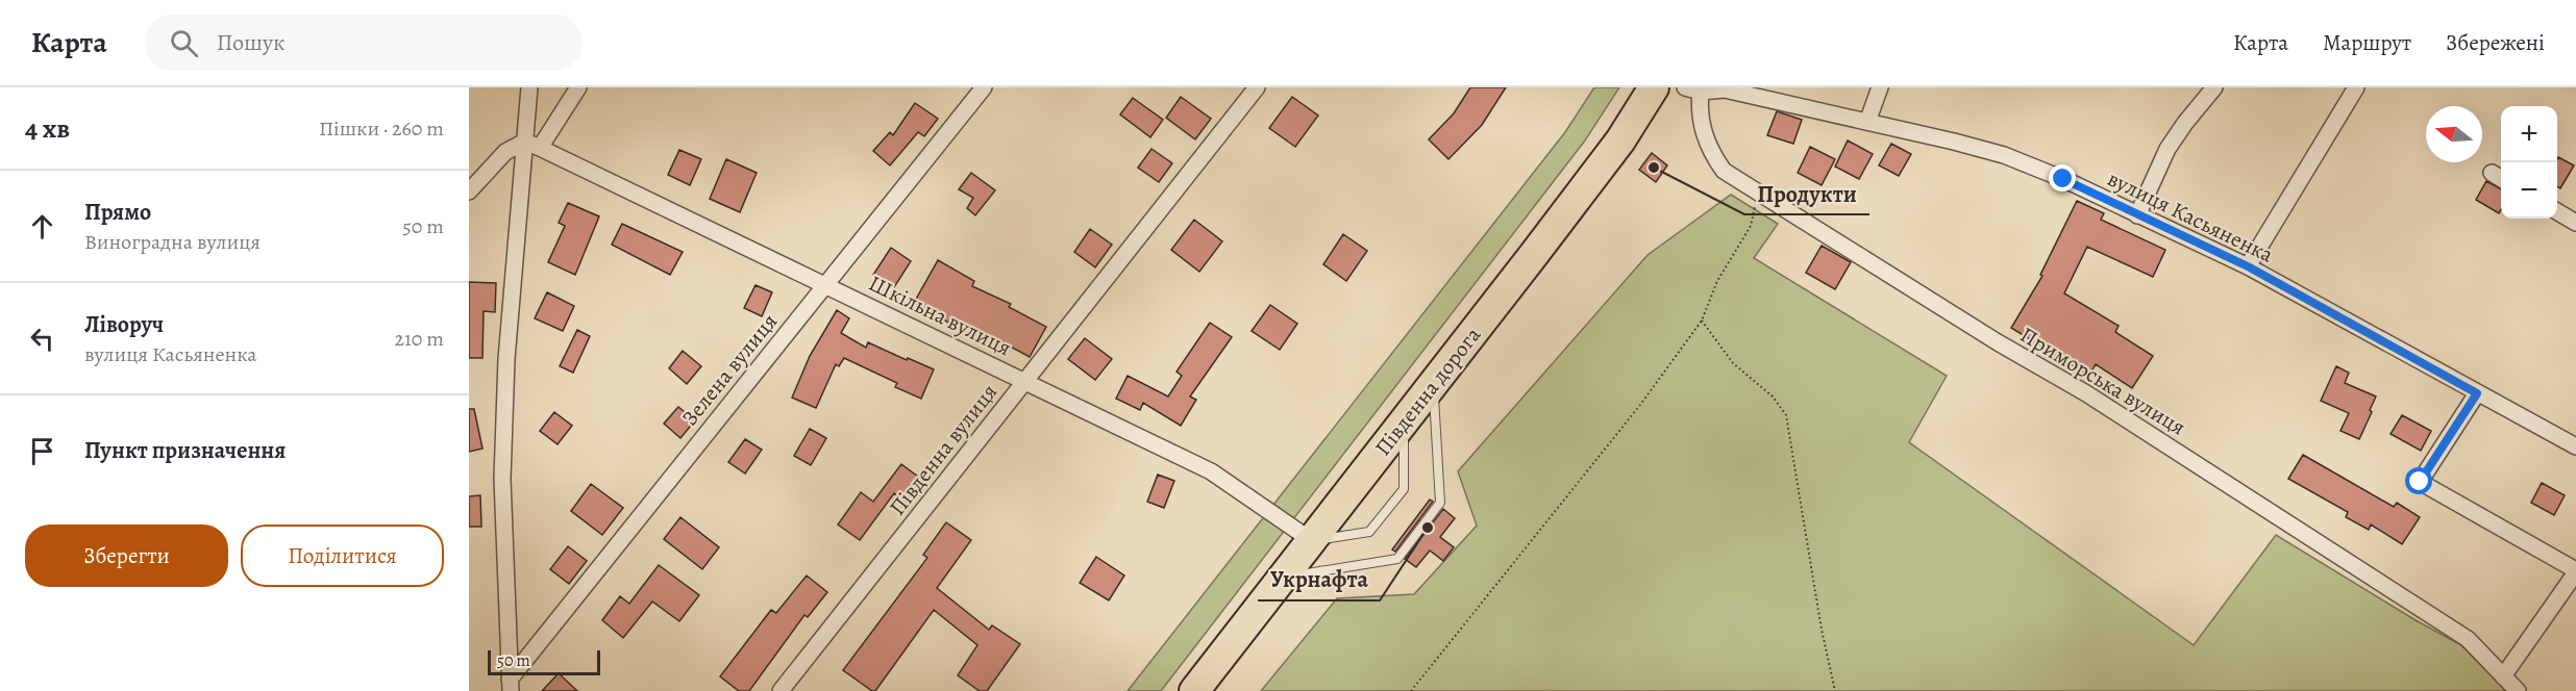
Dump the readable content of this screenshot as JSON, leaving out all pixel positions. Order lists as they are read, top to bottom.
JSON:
{
  "streets": {
    "highway": ["Південна дорога"],
    "street": [
      "вулиця Касьяненка",
      "Шкільна вулиця",
      "Зелена вулиця",
      "Приморська вулиця",
      "Південна вулиця"
    ]
  },
  "crossings": [
    ["вулиця Касьяненка", "Приморська вулиця"],
    ["Шкільна вулиця", "Зелена вулиця"],
    ["Шкільна вулиця", "Південна дорога"],
    ["Шкільна вулиця", "Південна вулиця"]
  ],
  "places": ["Продукти", "Укрнафта"],
  "scale_bar": "50 m",
  "north": "left",
  "page": {
    "header": "Карта",
    "search": "Пошук",
    "nav": ["Карта", "Маршрут", "Збережені"],
    "heading": ["4 хв", "Пішки · 260 m"],
    "map_buttons": ["+", "−"],
    "list": [
      ["Прямо", "Виноградна вулиця", "50 m"],
      ["Ліворуч", "вулиця Касьяненка", "210 m"],
      "Пункт призначення"
    ],
    "buttons": ["Зберегти", "Поділитися"],
    "scale": "50 m"
  }
}
